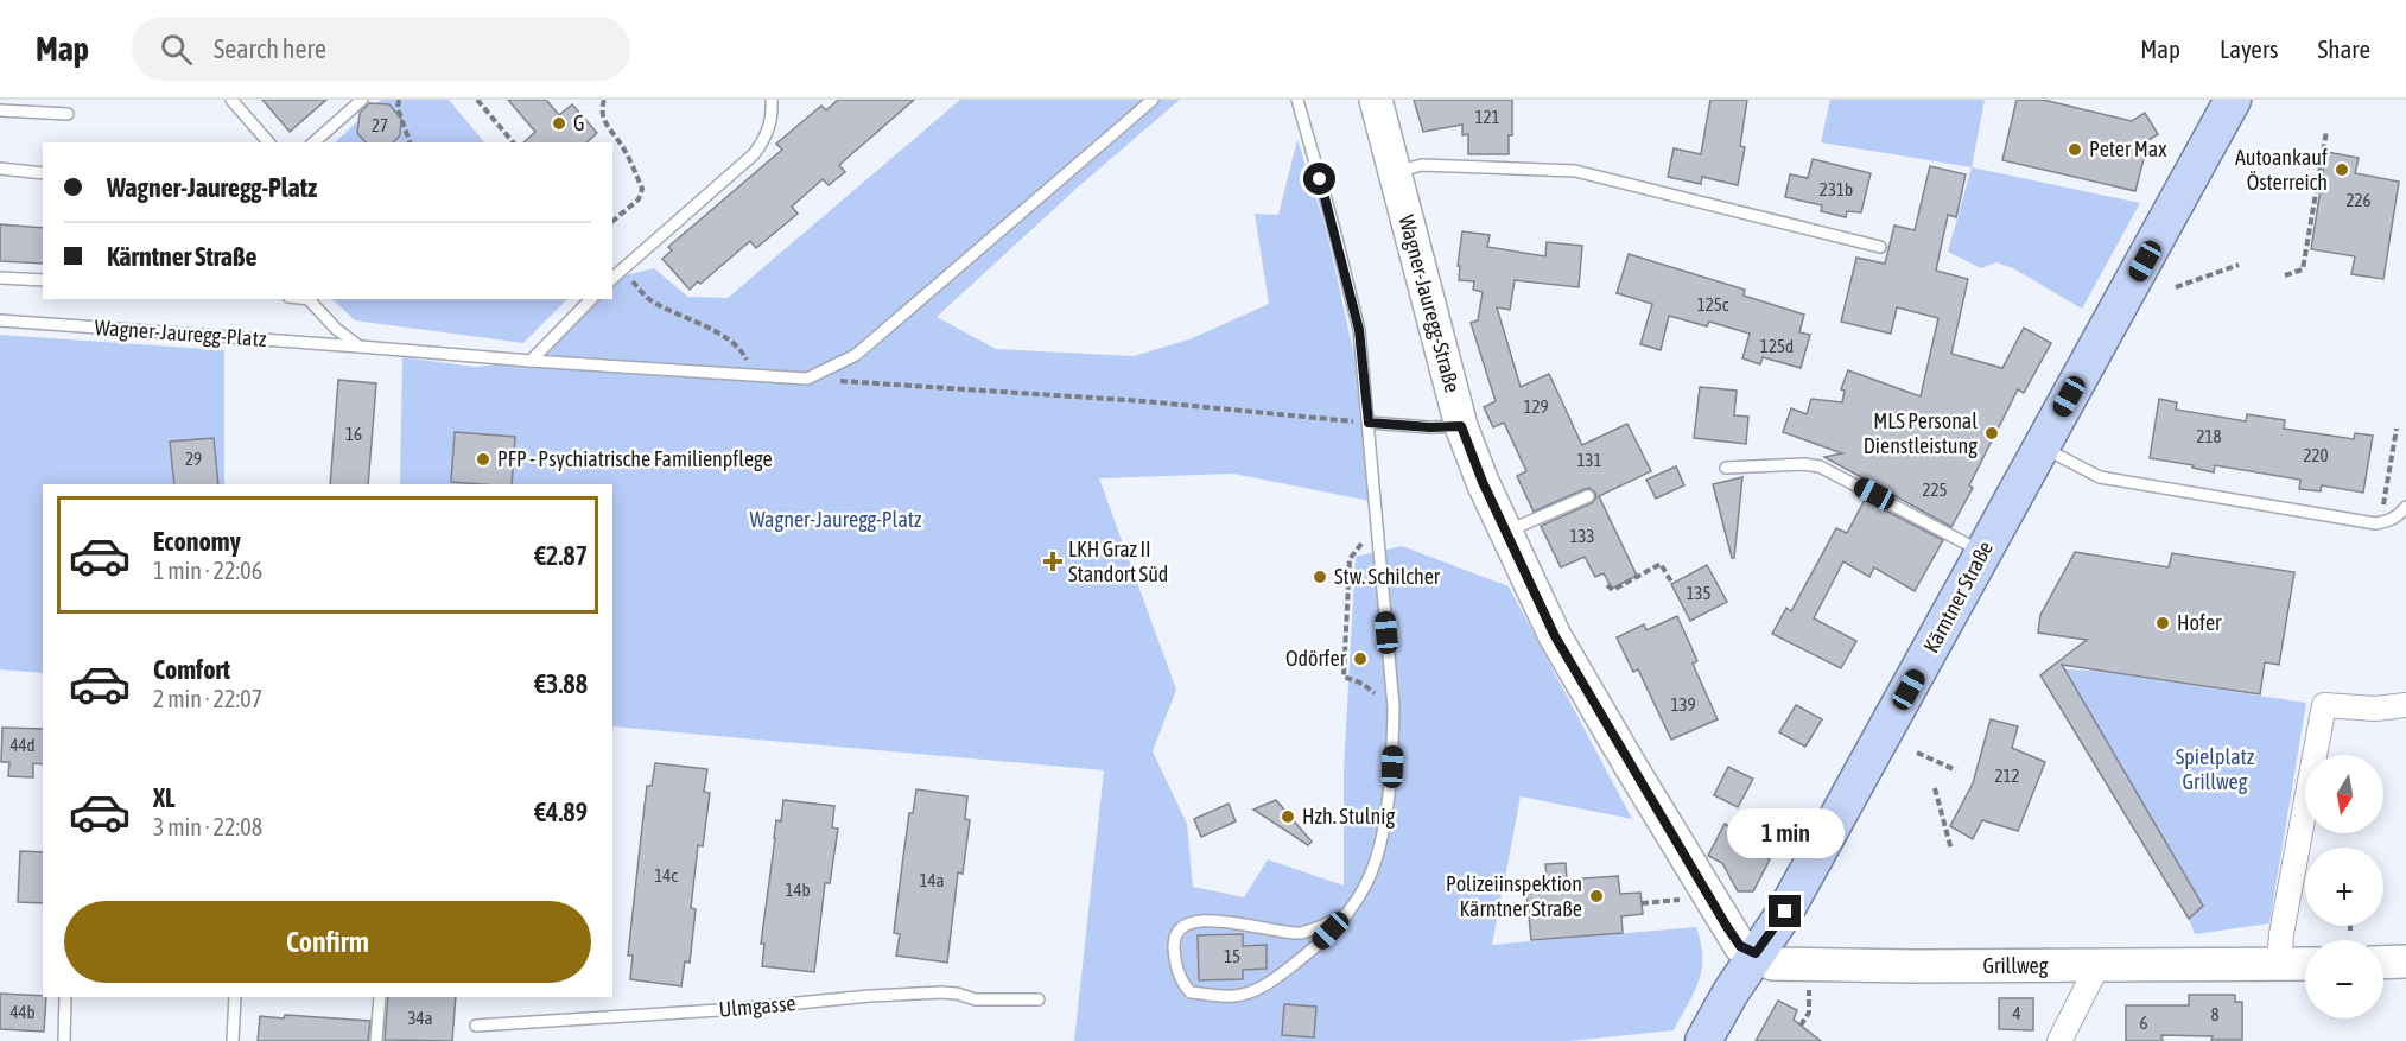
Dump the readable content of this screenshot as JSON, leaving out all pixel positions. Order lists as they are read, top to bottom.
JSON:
{
  "streets": {
    "main road": ["Wagner-Jauregg-Straße", "Kärntner Straße", "Grillweg"],
    "lane": ["Wagner-Jauregg-Platz", "Ulmgasse"]
  },
  "crossings": [
    ["Wagner-Jauregg-Straße", "Kärntner Straße"],
    ["Wagner-Jauregg-Straße", "Grillweg"],
    ["Kärntner Straße", "Grillweg"]
  ],
  "parks": ["Wagner-Jauregg-Platz", "Spielplatz Grillweg"],
  "places": {
    "other": [
      "G",
      "Peter Max",
      "Autoankauf Österreich",
      "MLS Personal Dienstleistung",
      "PFP - Psychiatrische Familienpflege",
      "Stw. Schilcher",
      "Hofer",
      "Odörfer",
      "Hzh. Stulnig",
      "Polizeiinspektion Kärntner Straße"
    ],
    "health": ["LKH Graz II Standort Süd"]
  },
  "house_numbers": [
    "121",
    "27",
    "231b",
    "226",
    "125c",
    "125d",
    "129",
    "16",
    "218",
    "220",
    "29",
    "131",
    "225",
    "133",
    "135",
    "139",
    "44d",
    "212",
    "14c",
    "14a",
    "14b",
    "15",
    "44b",
    "4",
    "8",
    "34a",
    "6"
  ],
  "north": "bottom",
  "page": {
    "header": "Map",
    "search": "Search here",
    "nav": ["Map", "Layers", "Share"],
    "banner": ["Wagner-Jauregg-Platz", "Kärntner Straße"],
    "list": [
      {
        "name": "Economy",
        "note": "1 min · 22:06",
        "value": "€2.87"
      },
      {
        "name": "Comfort",
        "note": "2 min · 22:07",
        "value": "€3.88"
      },
      {
        "name": "XL",
        "note": "3 min · 22:08",
        "value": "€4.89"
      }
    ],
    "map_buttons": ["+", "−"],
    "bubble": "1 min",
    "buttons": "Confirm"
  }
}
